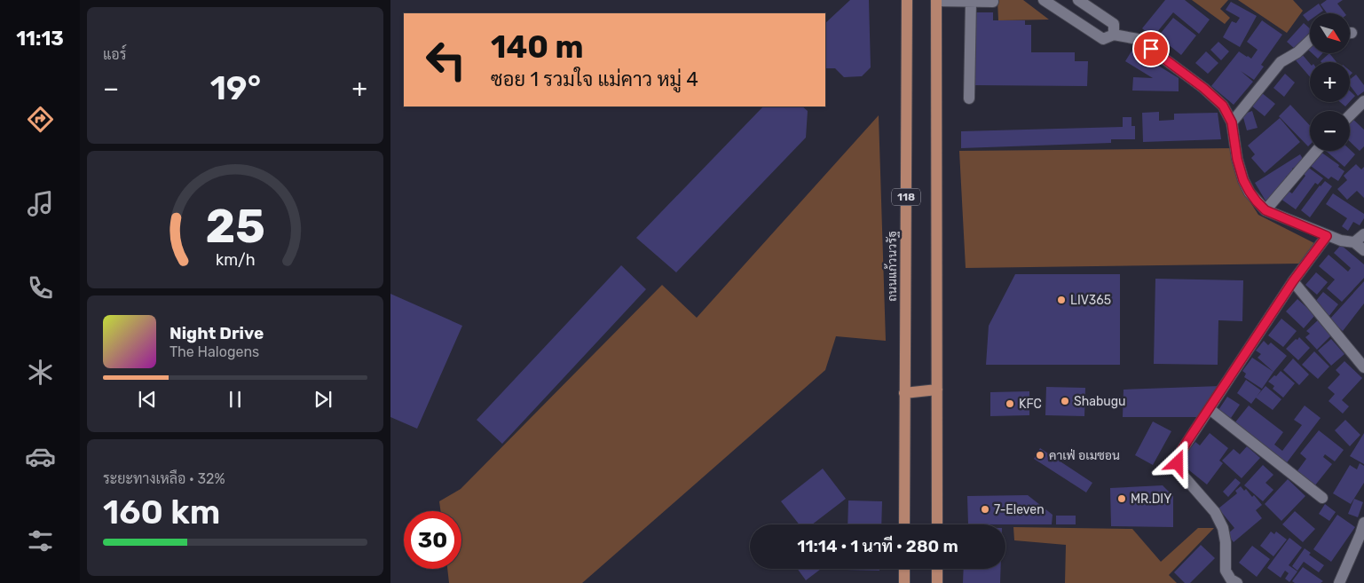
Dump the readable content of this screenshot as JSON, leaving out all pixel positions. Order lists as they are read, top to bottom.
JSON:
{
  "streets": {
    "main road": ["118", "ถนนแก้วนวรัฐ"]
  },
  "places": [
    "LIV365",
    "Shabugu",
    "KFC",
    "คาเฟ่ อเมซอน",
    "MR.DIY",
    "7-Eleven"
  ],
  "north": "bottom right",
  "page": {
    "tabs": "11:13",
    "tile": [
      "แอร์",
      ["ระยะทางเหลือ · 32%", "160 km"]
    ],
    "map_buttons": ["+", "−"],
    "turn": ["140 m", "ซอย 1 รวมใจ แม่คาว หมู่ 4"],
    "heat": ["−", "19°", "+"],
    "song": ["Night Drive", "The Halogens"],
    "limit": "30",
    "trip": "11:14 · 1 นาที · 280 m",
    "gauge": ["25", "km/h"]
  }
}
